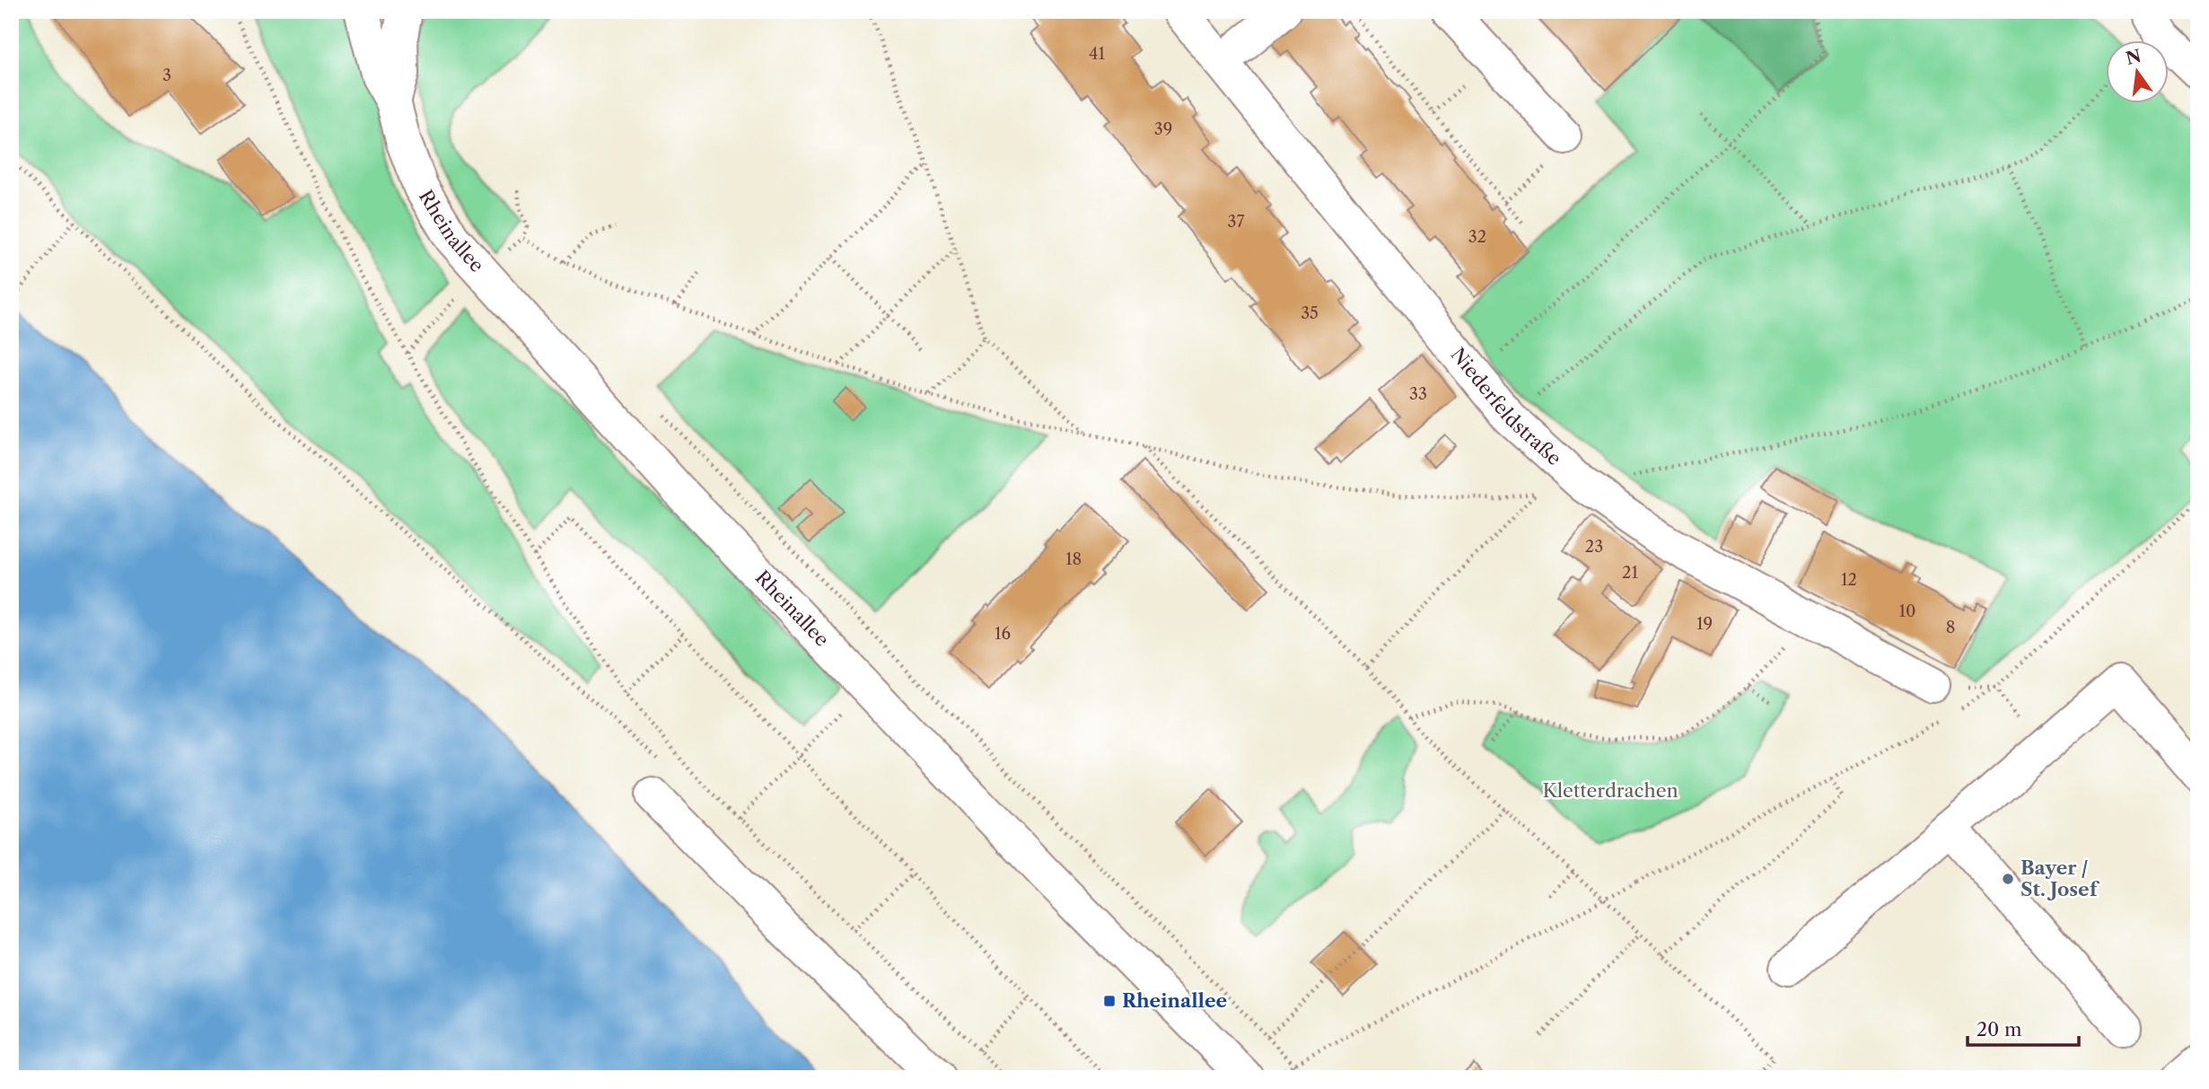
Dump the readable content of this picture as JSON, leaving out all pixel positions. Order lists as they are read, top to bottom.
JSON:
{
  "streets": {
    "main road": ["Rheinallee", "Niederfeldstraße"]
  },
  "parks": ["Kletterdrachen"],
  "places": {
    "other": ["Bayer / St. Josef"],
    "transit": ["Rheinallee"]
  },
  "house_numbers": [
    "41",
    "3",
    "39",
    "37",
    "32",
    "35",
    "33",
    "23",
    "18",
    "21",
    "12",
    "10",
    "19",
    "8",
    "16"
  ],
  "scale_bar": "20 m",
  "north": "top"
}
